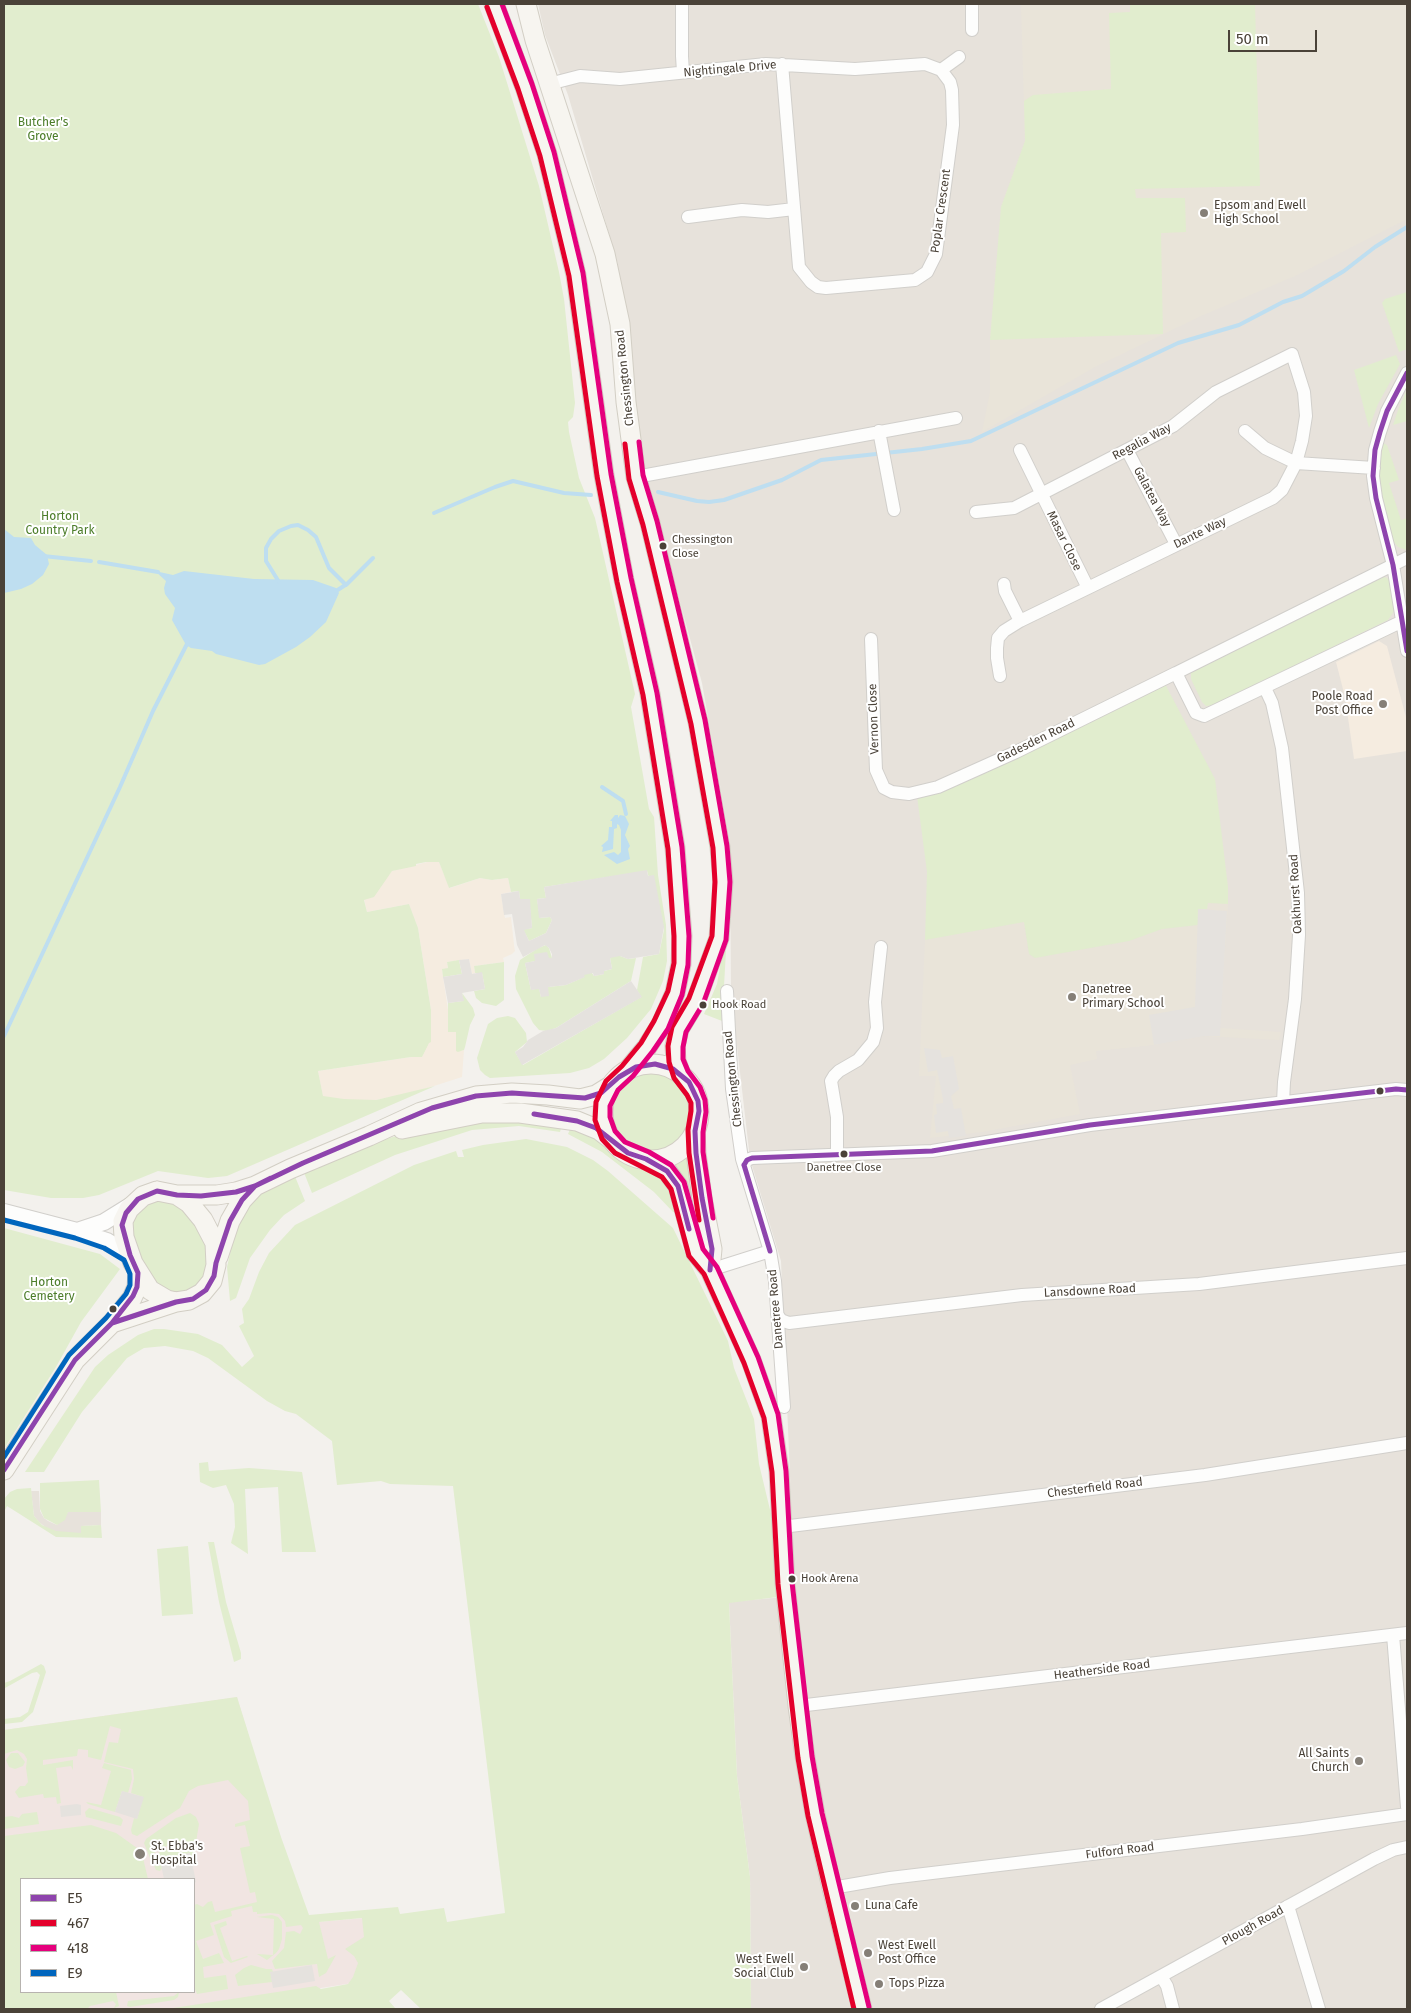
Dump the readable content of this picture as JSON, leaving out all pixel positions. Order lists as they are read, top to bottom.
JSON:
{
  "streets": {
    "main road": ["Chessington Road"],
    "street": [
      "Nightingale Drive",
      "Poplar Crescent",
      "Regalia Way",
      "Galatea Way",
      "Dante Way",
      "Masar Close",
      "Vernon Close",
      "Gadesden Road",
      "Oakhurst Road",
      "Lansdowne Road",
      "Danetree Road",
      "Chesterfield Road",
      "Heatherside Road",
      "Fulford Road",
      "Plough Road"
    ]
  },
  "crossings": [
    ["Nightingale Drive", "Poplar Crescent"],
    ["Nightingale Drive", "Chessington Road"],
    ["Chessington Road", "Danetree Road"],
    ["Chessington Road", "Chesterfield Road"],
    ["Chessington Road", "Heatherside Road"],
    ["Chessington Road", "Fulford Road"],
    ["Regalia Way", "Galatea Way"],
    ["Regalia Way", "Dante Way"],
    ["Regalia Way", "Masar Close"],
    ["Galatea Way", "Dante Way"],
    ["Dante Way", "Masar Close"],
    ["Vernon Close", "Gadesden Road"],
    ["Lansdowne Road", "Danetree Road"]
  ],
  "parks": ["Butcher's Grove", "Horton Country Park", "Horton Cemetery"],
  "places": [
    "Epsom and Ewell High School",
    "Chessington Close",
    "Poole Road Post Office",
    "Danetree Primary School",
    "Hook Road",
    "Danetree Close",
    "Hook Arena",
    "All Saints Church",
    "St. Ebba's Hospital",
    "Luna Cafe",
    "West Ewell Post Office",
    "West Ewell Social Club",
    "Tops Pizza"
  ],
  "lines": [
    "transit line 418",
    "transit line 467",
    "transit line E5",
    "transit line E9"
  ],
  "legend": [
    "E5",
    "467",
    "418",
    "E9"
  ],
  "scale_bar": "50 m"
}
